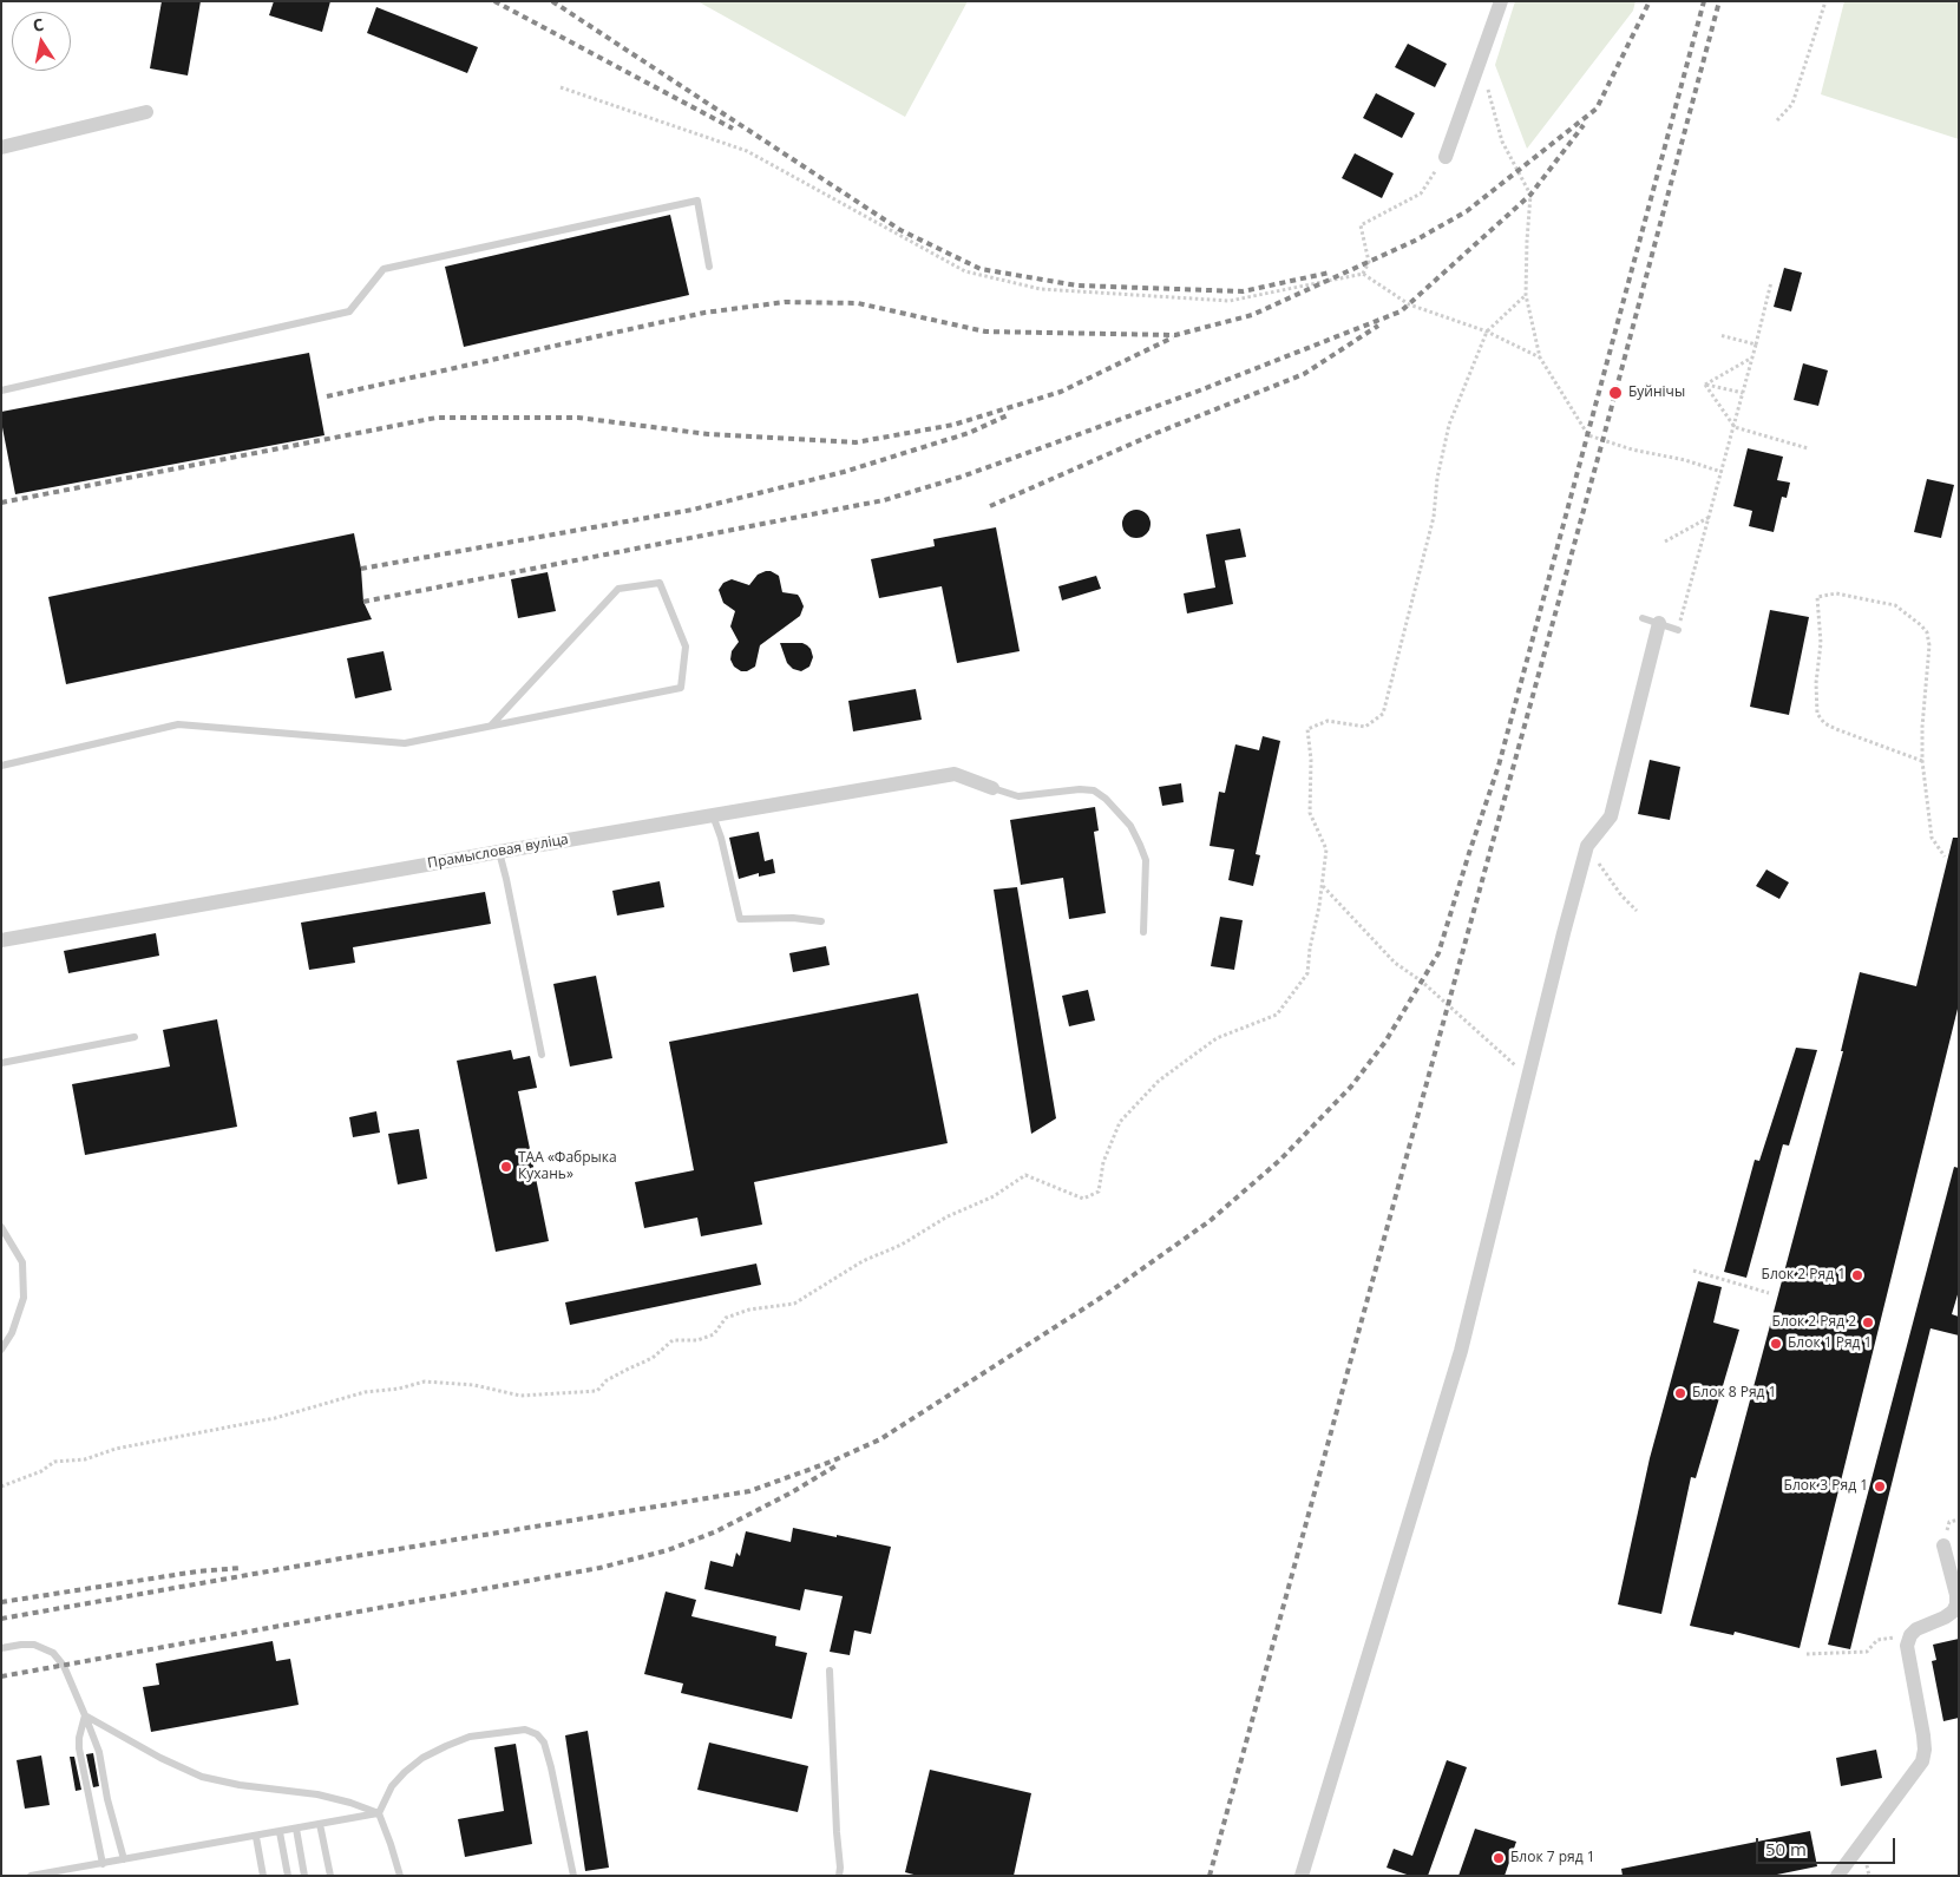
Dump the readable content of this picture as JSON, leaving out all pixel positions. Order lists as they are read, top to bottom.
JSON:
{
  "streets": {
    "street": ["Прамысловая вуліца"]
  },
  "places": [
    "Буйнічы",
    "ТАА «Фабрыка Кухань»",
    "Блок 2 Ряд 1",
    "Блок 2 Ряд 2",
    "Блок 1 Ряд 1",
    "Блок 8 Ряд 1",
    "Блок 3 Ряд 1",
    "Блок 7 ряд 1"
  ],
  "scale_bar": "50 m",
  "north": "top"
}
